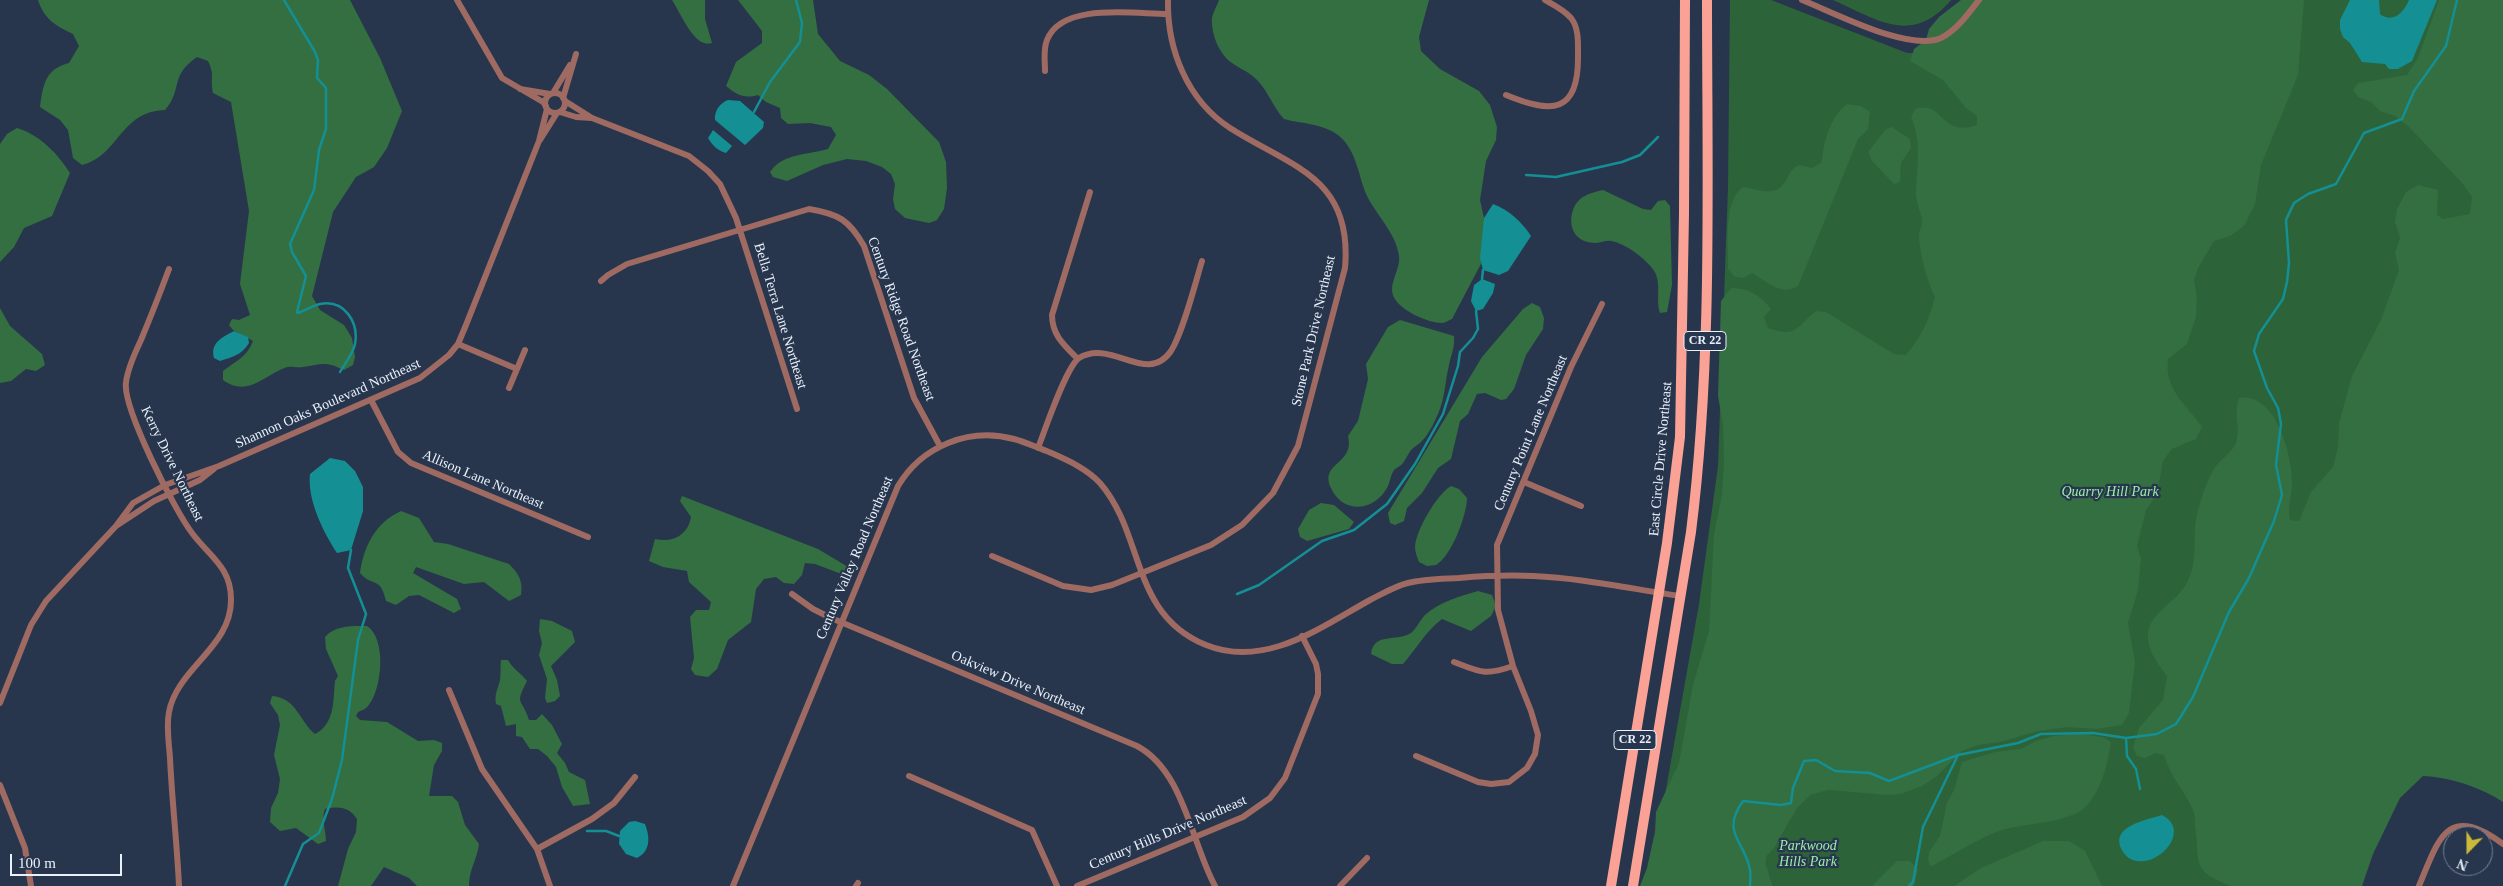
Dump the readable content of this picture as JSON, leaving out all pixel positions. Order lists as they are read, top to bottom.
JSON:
{
  "streets": {
    "main road": ["CR 22", "East Circle Drive Northeast"],
    "street": [
      "Bella Terra Lane Northeast",
      "Century Ridge Road Northeast",
      "Stone Park Drive Northeast",
      "Shannon Oaks Boulevard Northeast",
      "Century Point Lane Northeast",
      "Kerry Drive Northeast",
      "Allison Lane Northeast",
      "Century Valley Road Northeast",
      "Oakview Drive Northeast",
      "Century Hills Drive Northeast"
    ]
  },
  "crossings": [
    ["Bella Terra Lane Northeast", "Century Ridge Road Northeast"],
    ["Century Ridge Road Northeast", "Century Valley Road Northeast"],
    ["Stone Park Drive Northeast", "Century Valley Road Northeast"],
    ["CR 22", "Century Valley Road Northeast"],
    ["Shannon Oaks Boulevard Northeast", "Kerry Drive Northeast"],
    ["Shannon Oaks Boulevard Northeast", "Allison Lane Northeast"],
    ["Century Point Lane Northeast", "Century Valley Road Northeast"],
    ["East Circle Drive Northeast", "Century Valley Road Northeast"],
    ["Century Valley Road Northeast", "Oakview Drive Northeast"],
    ["Century Valley Road Northeast", "Century Hills Drive Northeast"],
    ["Oakview Drive Northeast", "Century Hills Drive Northeast"]
  ],
  "parks": ["Quarry Hill Park", "Parkwood Hills Park"],
  "scale_bar": "100 m",
  "north": "bottom"
}
